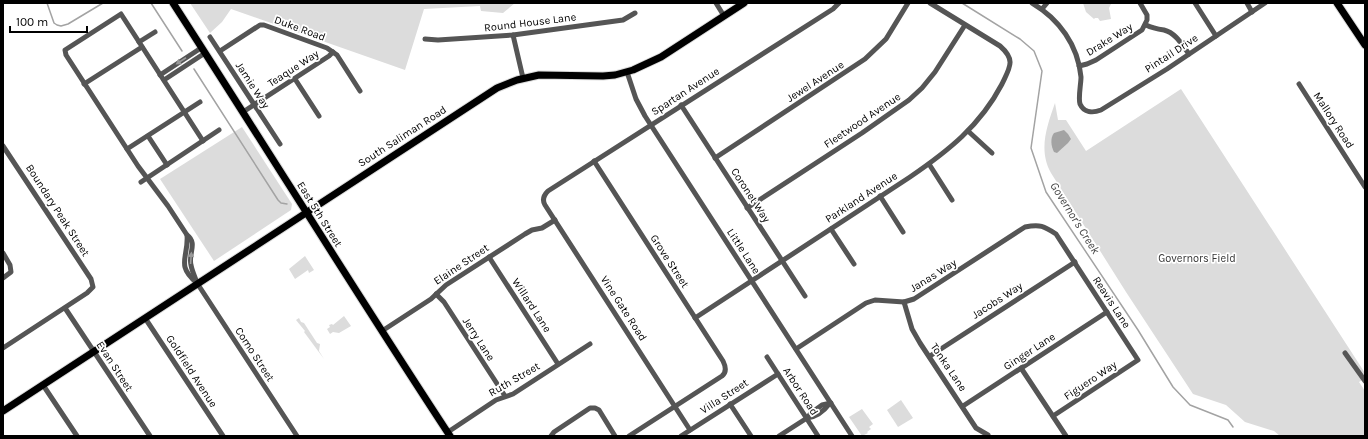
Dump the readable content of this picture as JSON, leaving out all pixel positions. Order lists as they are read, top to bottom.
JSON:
{
  "streets": {
    "main road": ["South Saliman Road", "East 5th Street"],
    "street": [
      "Round House Lane",
      "Duke Road",
      "Drake Way",
      "Pintail Drive",
      "Teaque Way",
      "Jewel Avenue",
      "Jamie Way",
      "Spartan Avenue",
      "Fleetwood Avenue",
      "Mallory Road",
      "Coronet Way",
      "Parkland Avenue",
      "Boundary Peak Street",
      "Little Lane",
      "Grove Street",
      "Elaine Street",
      "Janas Way",
      "Jacobs Way",
      "Reavis Lane",
      "Willard Lane",
      "Vine Gate Road",
      "Jerry Lane",
      "Ginger Lane",
      "Como Street",
      "Evan Street",
      "Tonka Lane",
      "Goldfield Avenue",
      "Ruth Street",
      "Figuero Way",
      "Arbor Road",
      "Villa Street"
    ]
  },
  "crossings": [
    ["Duke Road", "Teaque Way"],
    ["Duke Road", "Jamie Way"],
    ["Drake Way", "Pintail Drive"],
    ["Teaque Way", "Jamie Way"],
    ["Teaque Way", "East 5th Street"],
    ["Jewel Avenue", "Coronet Way"],
    ["Spartan Avenue", "Coronet Way"],
    ["Spartan Avenue", "Little Lane"],
    ["Spartan Avenue", "Grove Street"],
    ["Spartan Avenue", "Vine Gate Road"],
    ["Fleetwood Avenue", "Coronet Way"],
    ["Fleetwood Avenue", "Parkland Avenue"],
    ["South Saliman Road", "East 5th Street"],
    ["South Saliman Road", "Little Lane"],
    ["South Saliman Road", "Como Street"],
    ["South Saliman Road", "Evan Street"],
    ["South Saliman Road", "Goldfield Avenue"],
    ["Coronet Way", "Parkland Avenue"],
    ["Parkland Avenue", "Little Lane"],
    ["Parkland Avenue", "Grove Street"],
    ["Boundary Peak Street", "Evan Street"],
    ["East 5th Street", "Elaine Street"],
    ["East 5th Street", "Ruth Street"],
    ["Little Lane", "Janas Way"],
    ["Grove Street", "Vine Gate Road"],
    ["Elaine Street", "Willard Lane"],
    ["Elaine Street", "Vine Gate Road"],
    ["Elaine Street", "Jerry Lane"],
    ["Janas Way", "Reavis Lane"],
    ["Janas Way", "Tonka Lane"],
    ["Jacobs Way", "Reavis Lane"],
    ["Jacobs Way", "Tonka Lane"],
    ["Reavis Lane", "Ginger Lane"],
    ["Reavis Lane", "Figuero Way"],
    ["Willard Lane", "Ruth Street"],
    ["Vine Gate Road", "Villa Street"],
    ["Jerry Lane", "Ruth Street"],
    ["Ginger Lane", "Tonka Lane"],
    ["Arbor Road", "Villa Street"]
  ],
  "water": ["Governor's Creek"],
  "parks": ["Governors Field"],
  "scale_bar": "100 m"
}
